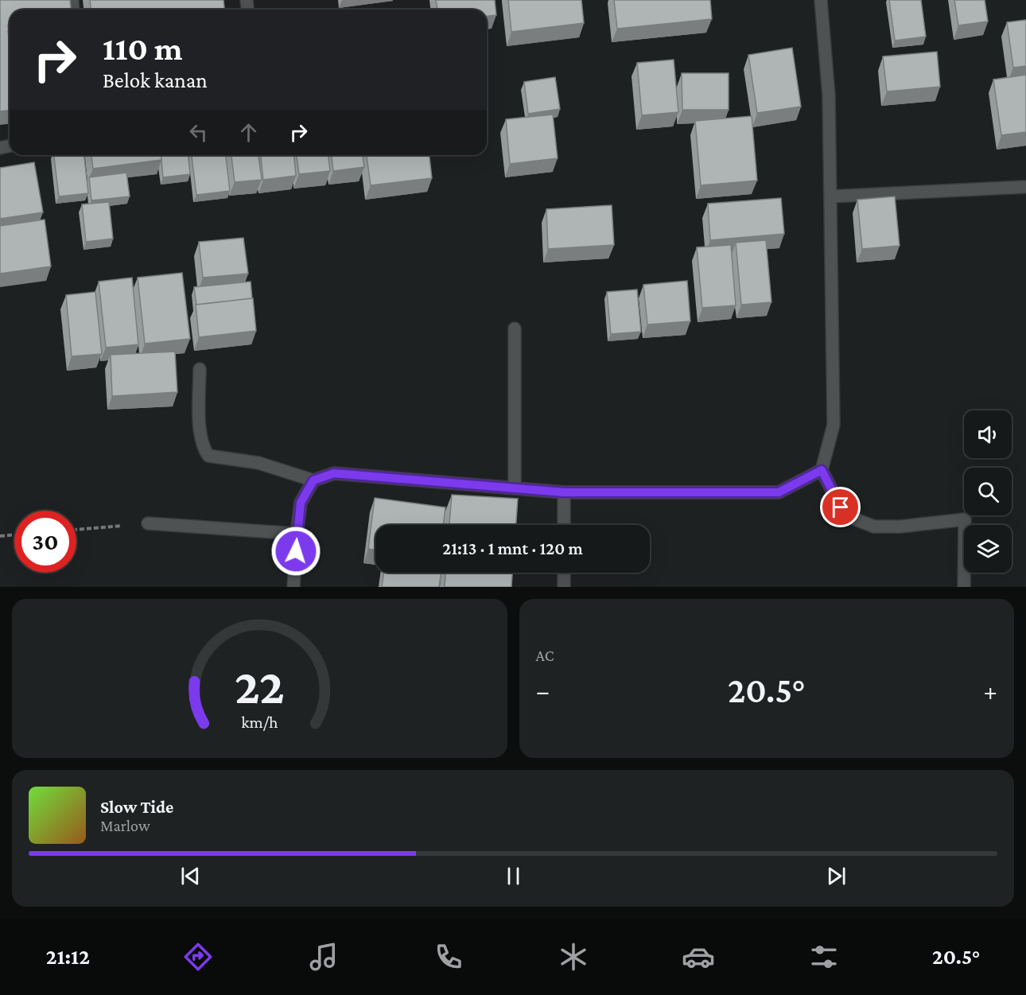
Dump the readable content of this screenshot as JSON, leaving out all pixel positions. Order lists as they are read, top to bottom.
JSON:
{
  "page": {
    "turn": ["110 m", "Belok kanan"],
    "limit": "30",
    "trip": "21:13 · 1 mnt · 120 m",
    "tile": "AC",
    "heat": ["−", "20.5°", "+"],
    "song": ["Slow Tide", "Marlow"],
    "tabs": ["21:12", "20.5°"],
    "gauge": ["22", "km/h"]
  }
}
